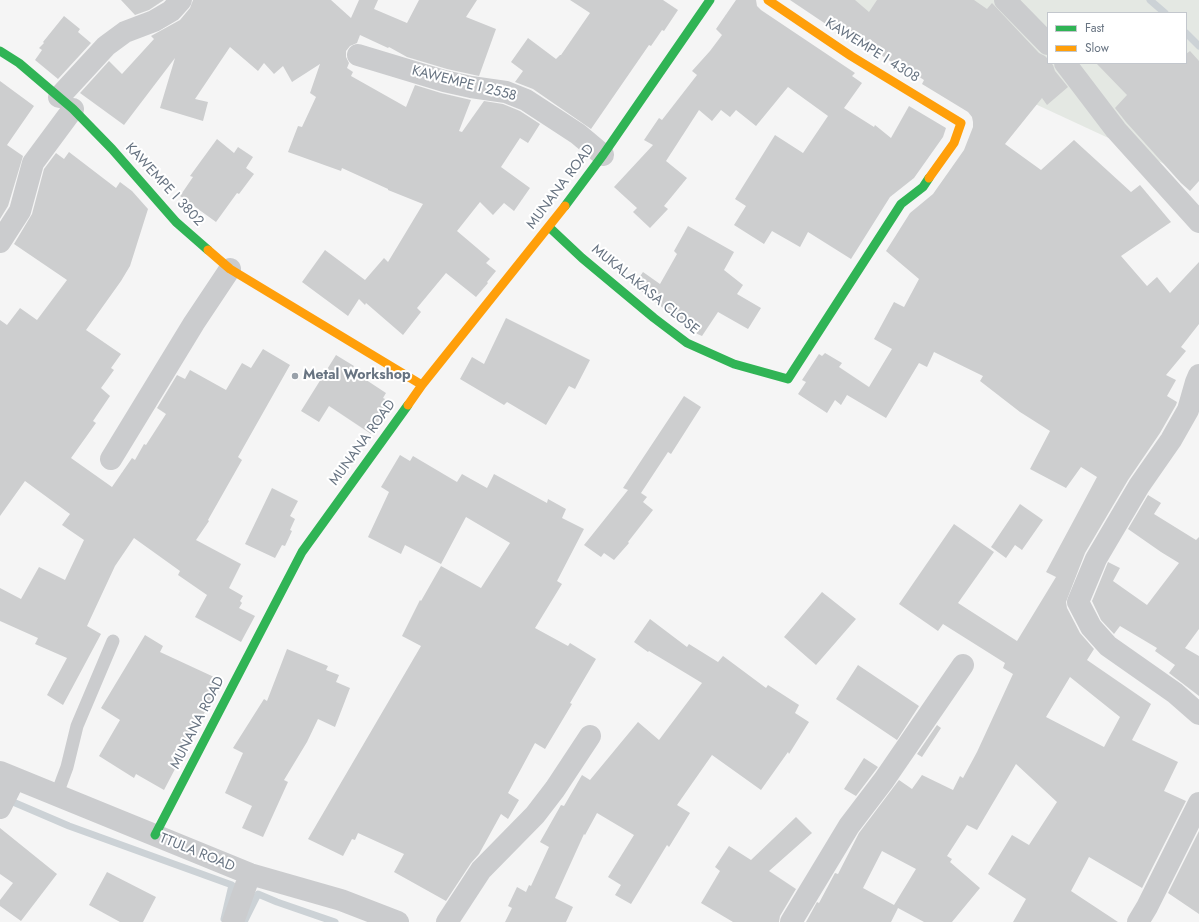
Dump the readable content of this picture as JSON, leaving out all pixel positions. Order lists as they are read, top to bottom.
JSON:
{
  "streets": {
    "street": [
      "KAWEMPE I 4308",
      "KAWEMPE I 2558",
      "KAWEMPE I 3802",
      "MUNANA ROAD",
      "MUKALAKASA CLOSE",
      "TTULA ROAD"
    ]
  },
  "crossings": [
    ["KAWEMPE I 4308", "MUKALAKASA CLOSE"],
    ["KAWEMPE I 2558", "MUNANA ROAD"],
    ["KAWEMPE I 3802", "MUNANA ROAD"],
    ["MUNANA ROAD", "MUKALAKASA CLOSE"],
    ["MUNANA ROAD", "TTULA ROAD"]
  ],
  "places": ["Metal Workshop"],
  "legend": ["Fast", "Slow"]
}
